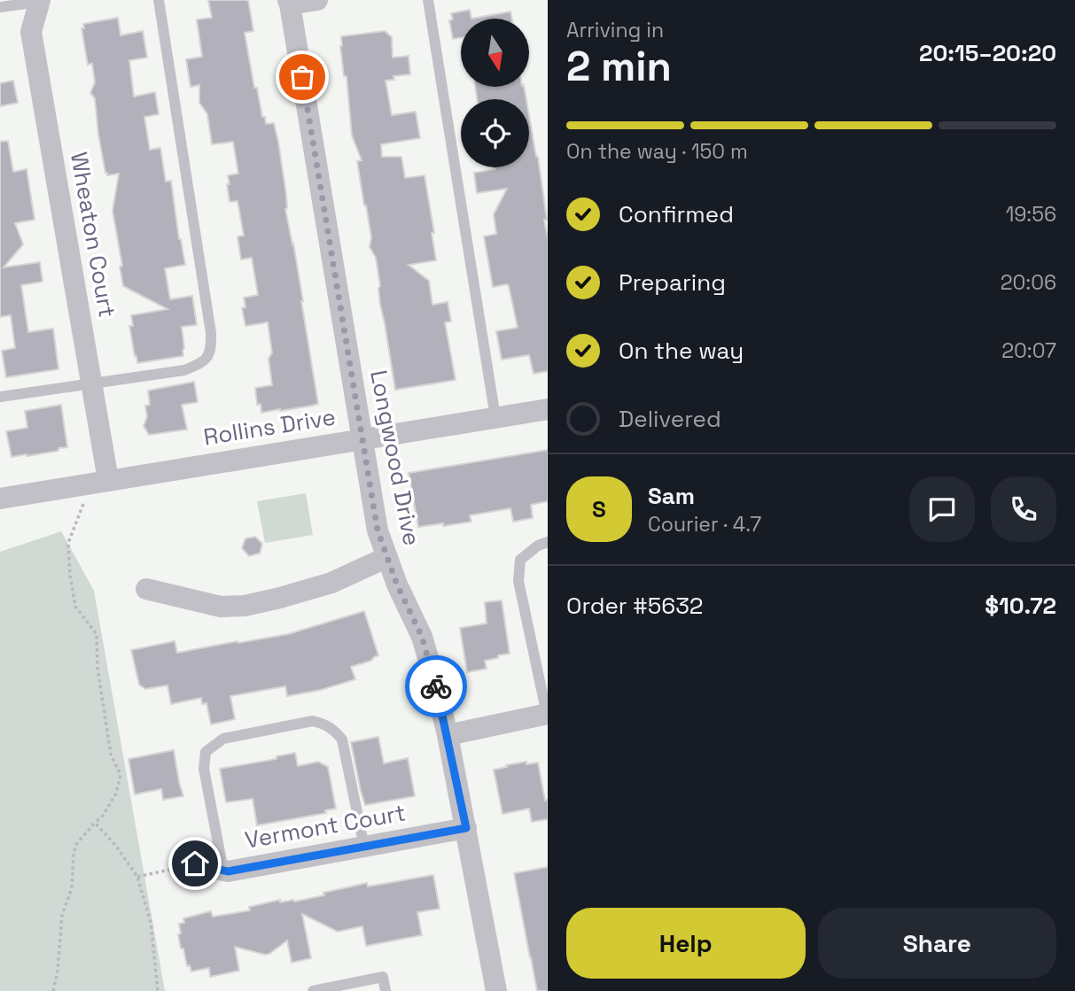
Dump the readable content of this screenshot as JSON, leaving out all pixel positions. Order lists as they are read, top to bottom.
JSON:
{
  "streets": {
    "street": [
      "Wheaton Court",
      "Rollins Drive",
      "Longwood Drive",
      "Vermont Court"
    ]
  },
  "crossings": [
    ["Wheaton Court", "Rollins Drive"],
    ["Rollins Drive", "Longwood Drive"],
    ["Longwood Drive", "Vermont Court"]
  ],
  "north": "bottom",
  "page": {
    "heading": ["2 min", "Arriving in", "20:15–20:20"],
    "panel": [
      "Sam",
      "Courier · 4.7",
      "Order #5632",
      "$10.72"
    ],
    "bar": "On the way · 150 m",
    "list": [
      ["Confirmed", "19:56"],
      ["Preparing", "20:06"],
      ["On the way", "20:07"],
      "Delivered"
    ],
    "round": "S",
    "buttons": ["Help", "Share"]
  }
}
